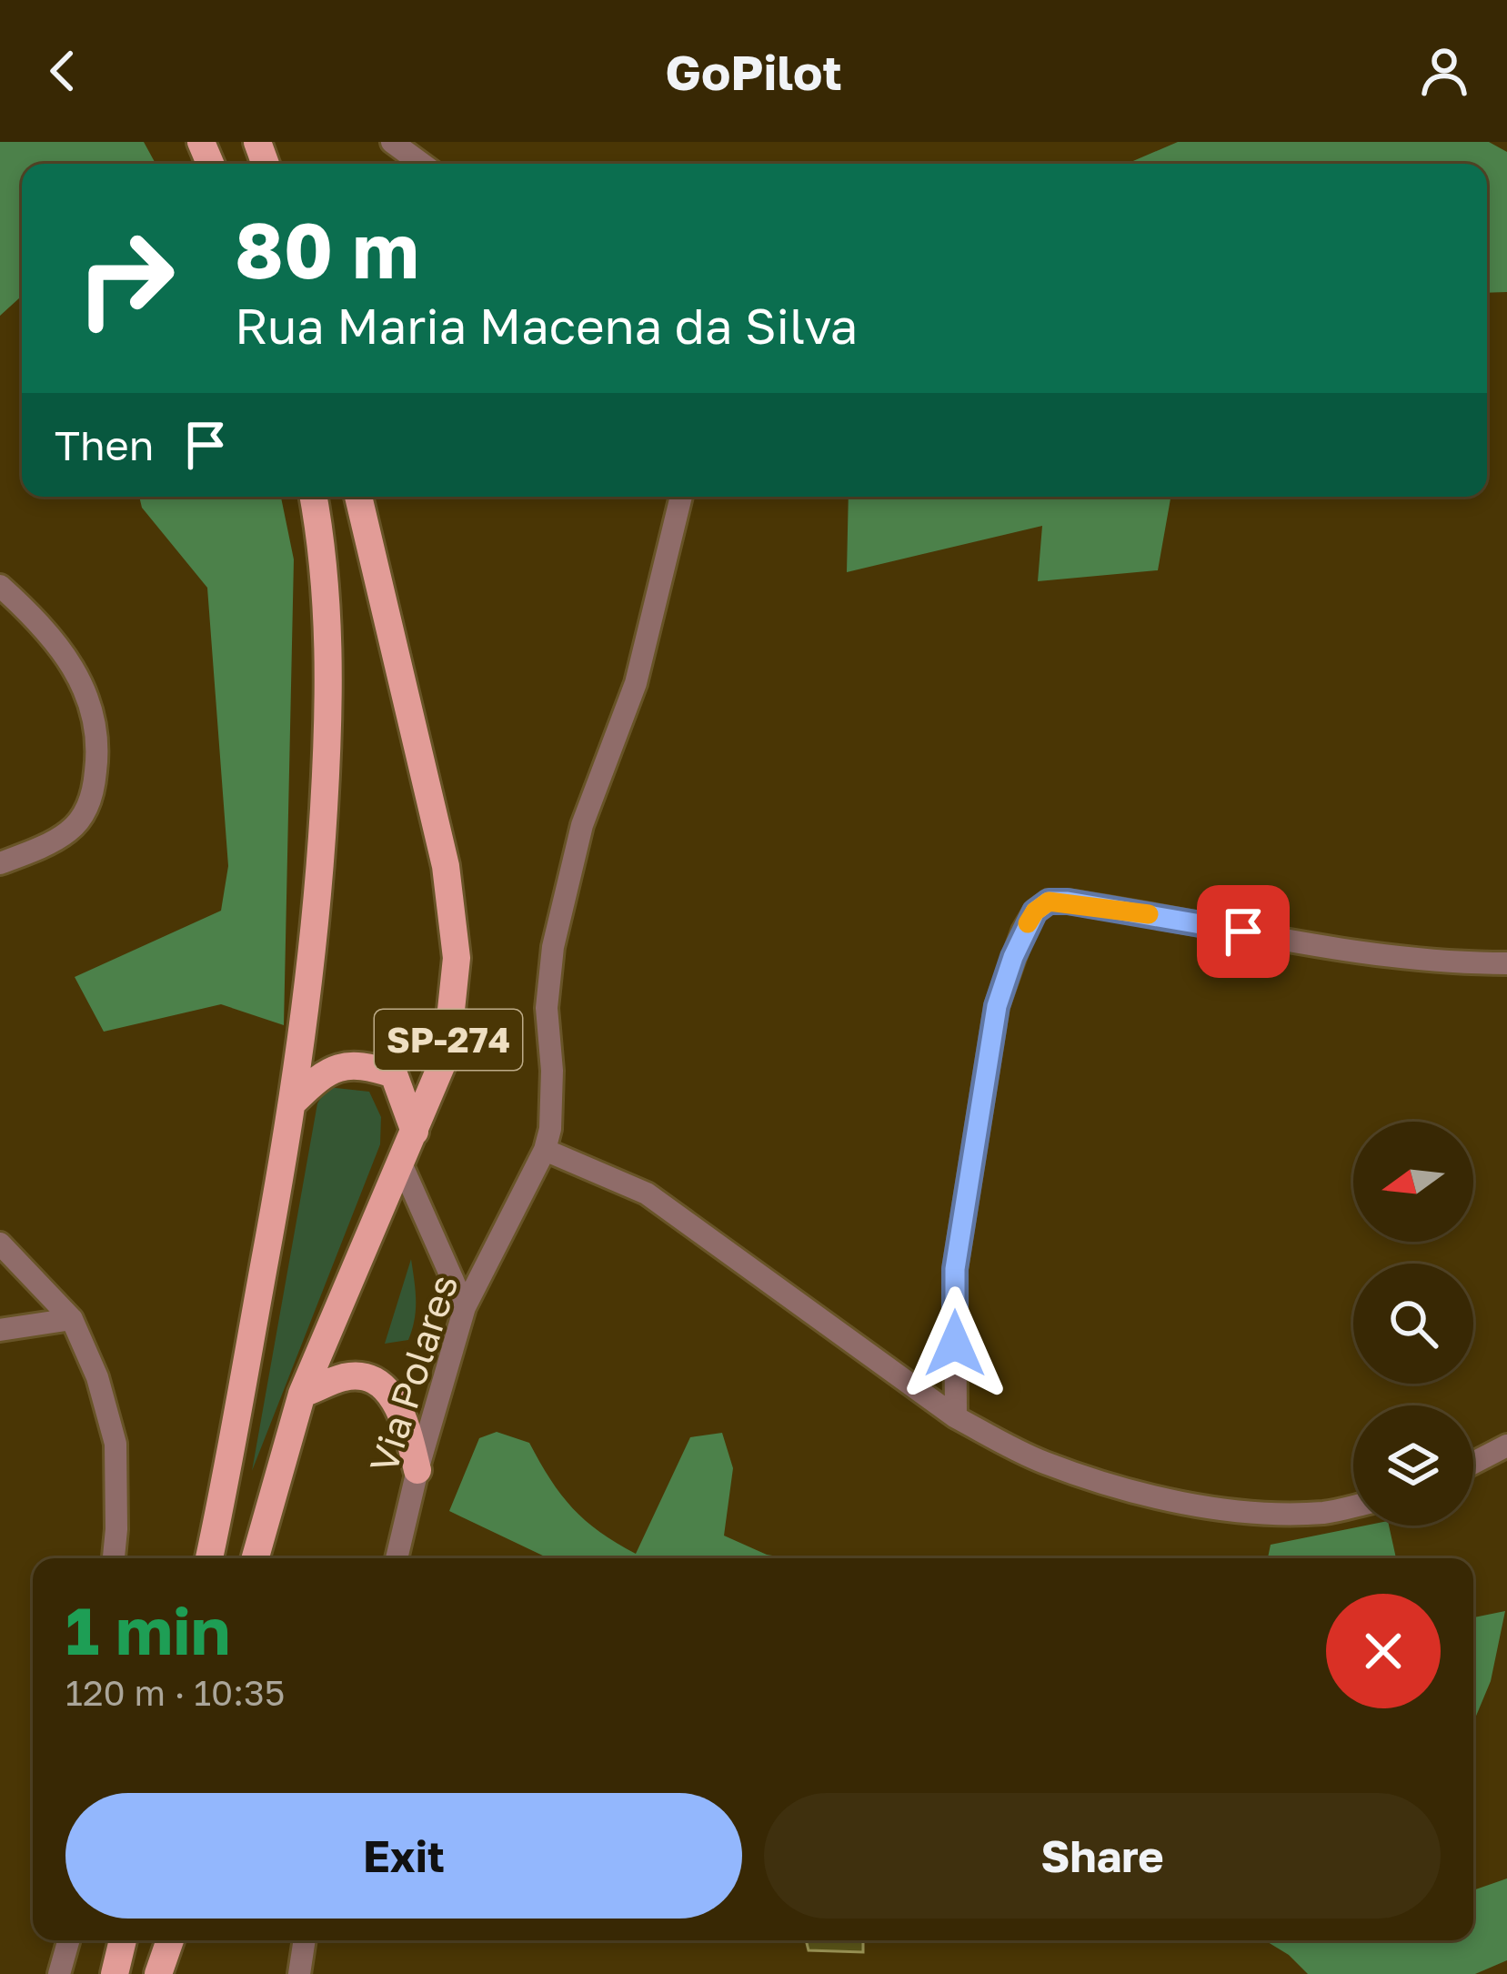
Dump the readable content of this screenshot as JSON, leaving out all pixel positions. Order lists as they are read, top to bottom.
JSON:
{
  "streets": {
    "main road": ["SP-274"],
    "street": ["Via Polares"]
  },
  "north": "left",
  "page": {
    "header": "GoPilot",
    "turn": ["80 m", "Rua Maria Macena da Silva"],
    "then": "Then",
    "heading": ["1 min", "120 m · 10:35"],
    "buttons": ["Exit", "Share"]
  }
}
